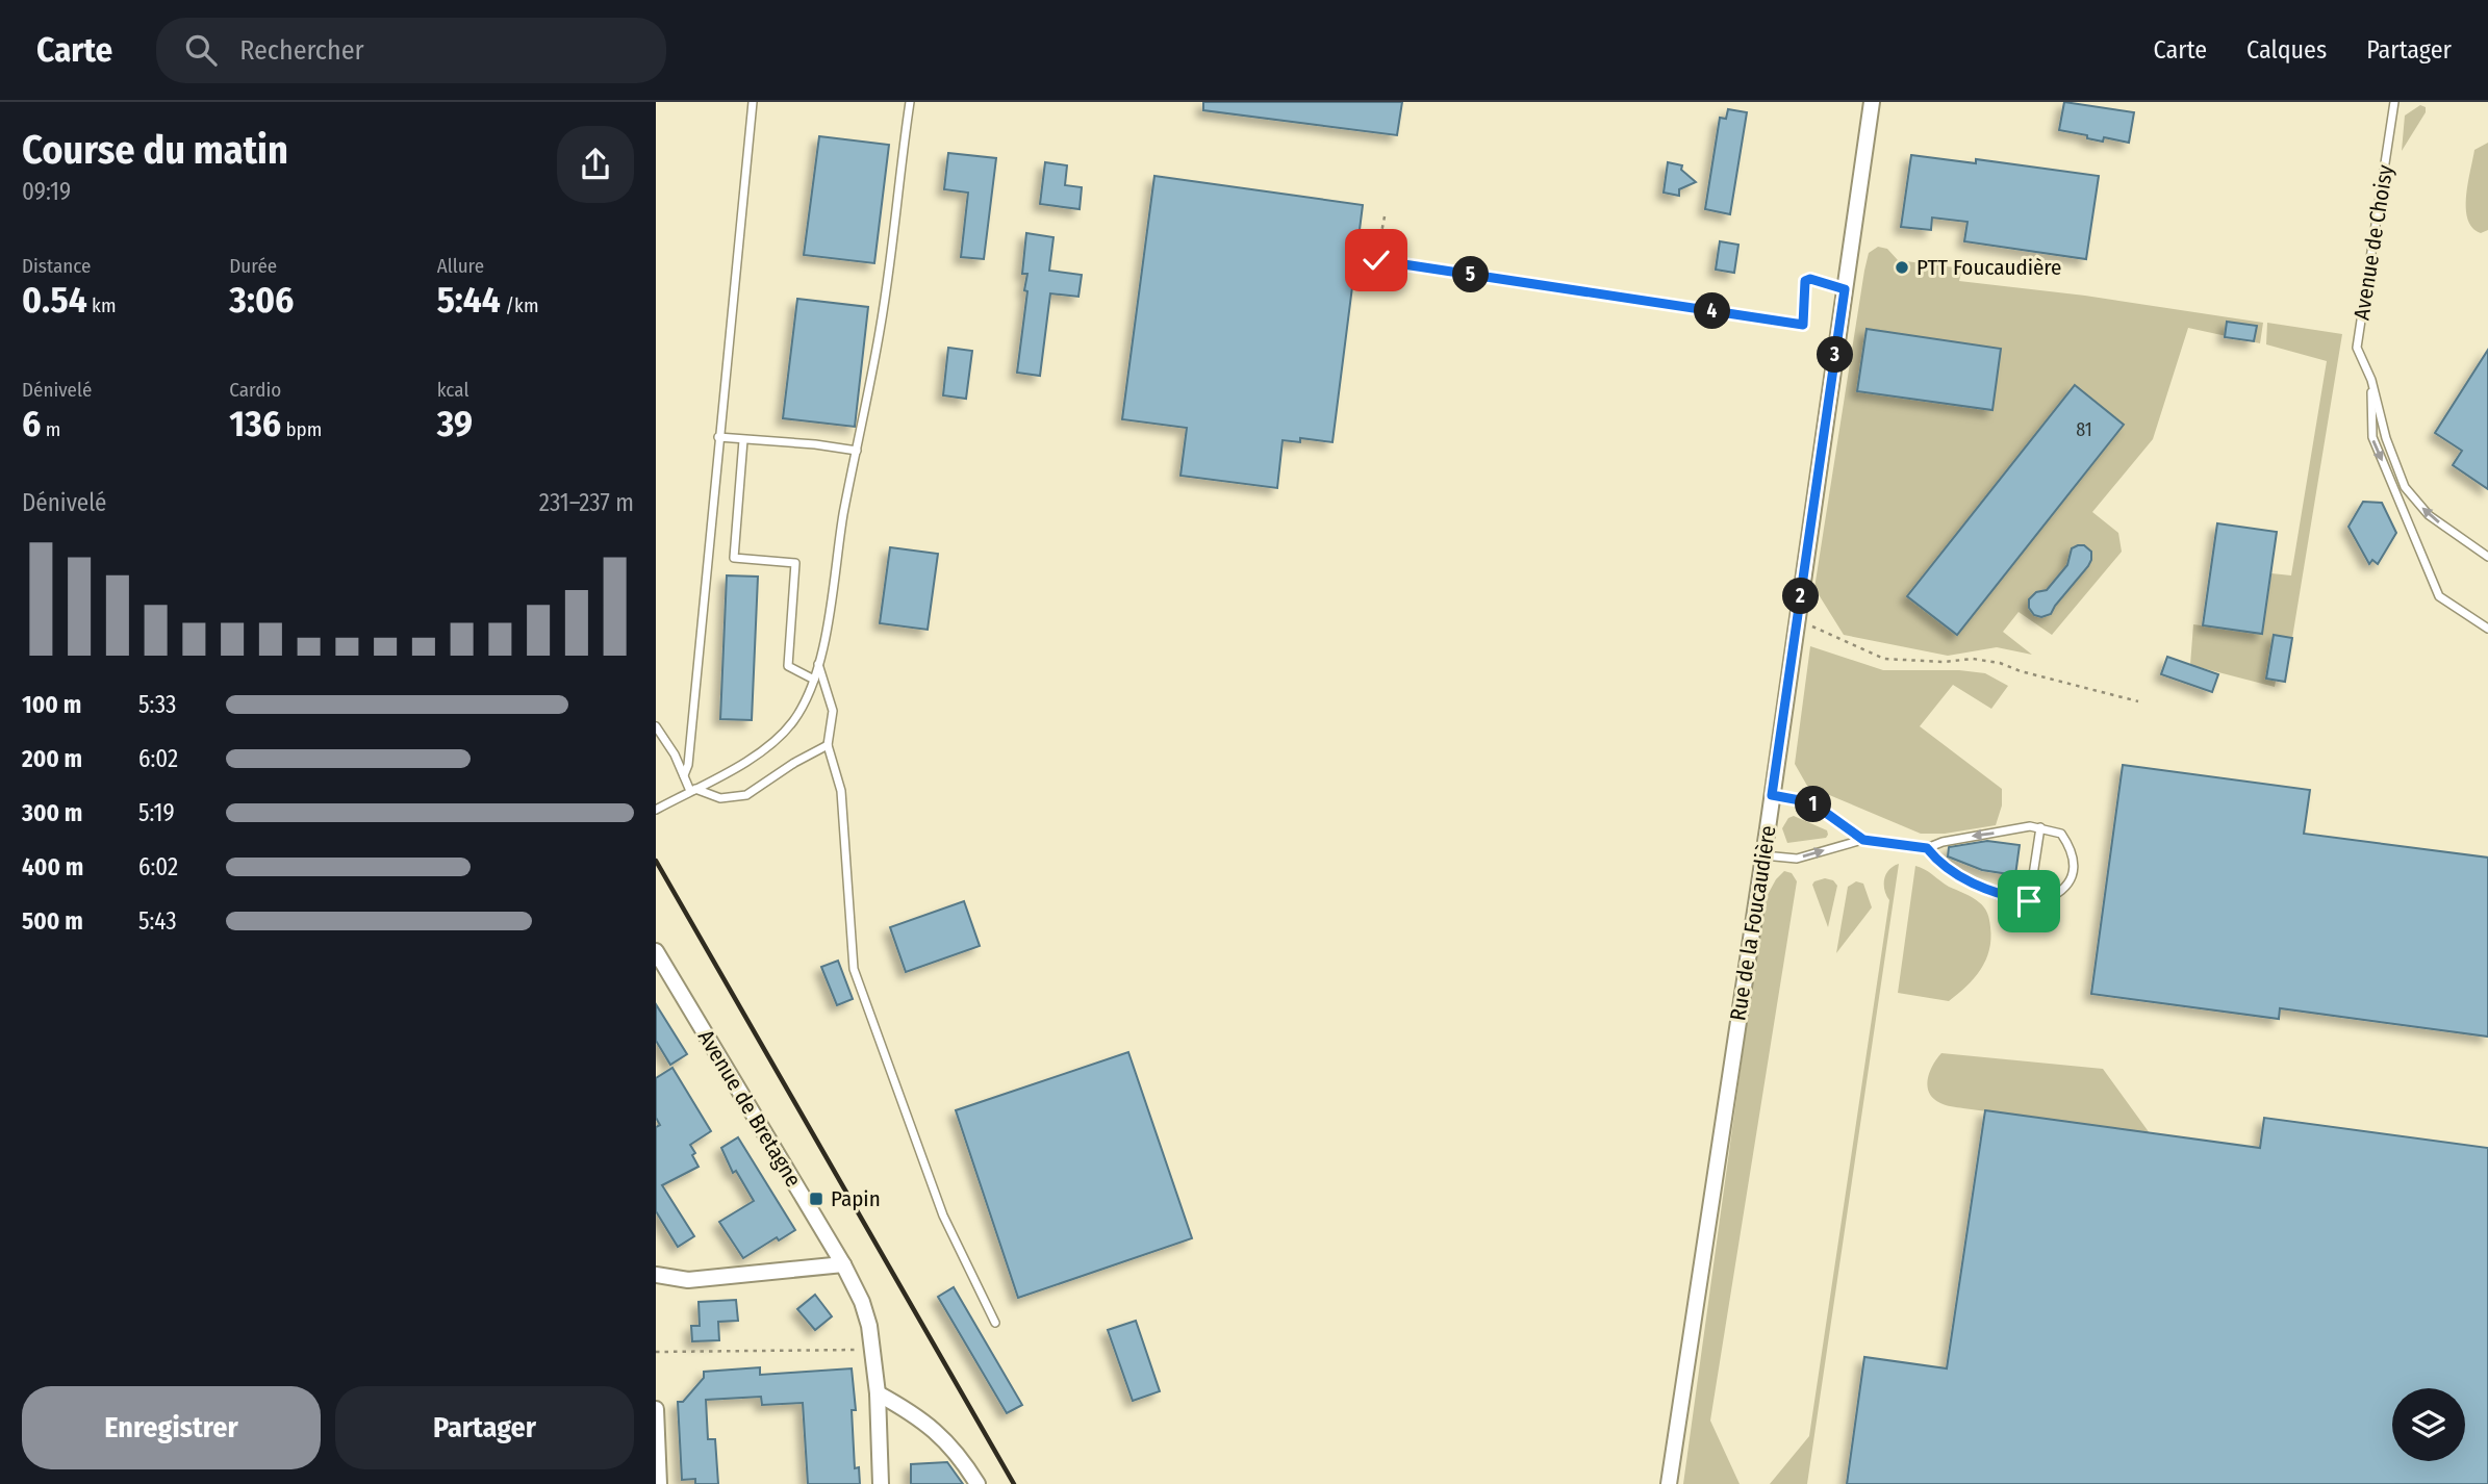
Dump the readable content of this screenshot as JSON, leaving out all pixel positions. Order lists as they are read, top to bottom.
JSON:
{
  "streets": {
    "street": ["Rue de la Foucaudière", "Avenue de Bretagne"],
    "lane": ["Avenue de Choisy"]
  },
  "places": {
    "other": ["PTT Foucaudière"],
    "transit": ["Papin"]
  },
  "house_numbers": ["81"],
  "page": {
    "header": "Carte",
    "search": "Rechercher",
    "nav": ["Carte", "Calques", "Partager"],
    "heading": ["Course du matin", "09:19"],
    "stats": [
      ["Distance", "0.54 km"],
      ["Durée", "3:06"],
      ["Allure", "5:44 /km"],
      ["Dénivelé", "6 m"],
      ["Cardio", "136 bpm"],
      ["kcal", "39"]
    ],
    "pins": [
      "5",
      "4",
      "3",
      "2",
      "1"
    ],
    "chart": ["Dénivelé", "231–237 m"],
    "list": [
      {
        "name": "100 m",
        "note": "5:33"
      },
      {
        "name": "200 m",
        "note": "6:02"
      },
      {
        "name": "300 m",
        "note": "5:19"
      },
      {
        "name": "400 m",
        "note": "6:02"
      },
      {
        "name": "500 m",
        "note": "5:43"
      }
    ],
    "buttons": ["Enregistrer", "Partager"]
  }
}
